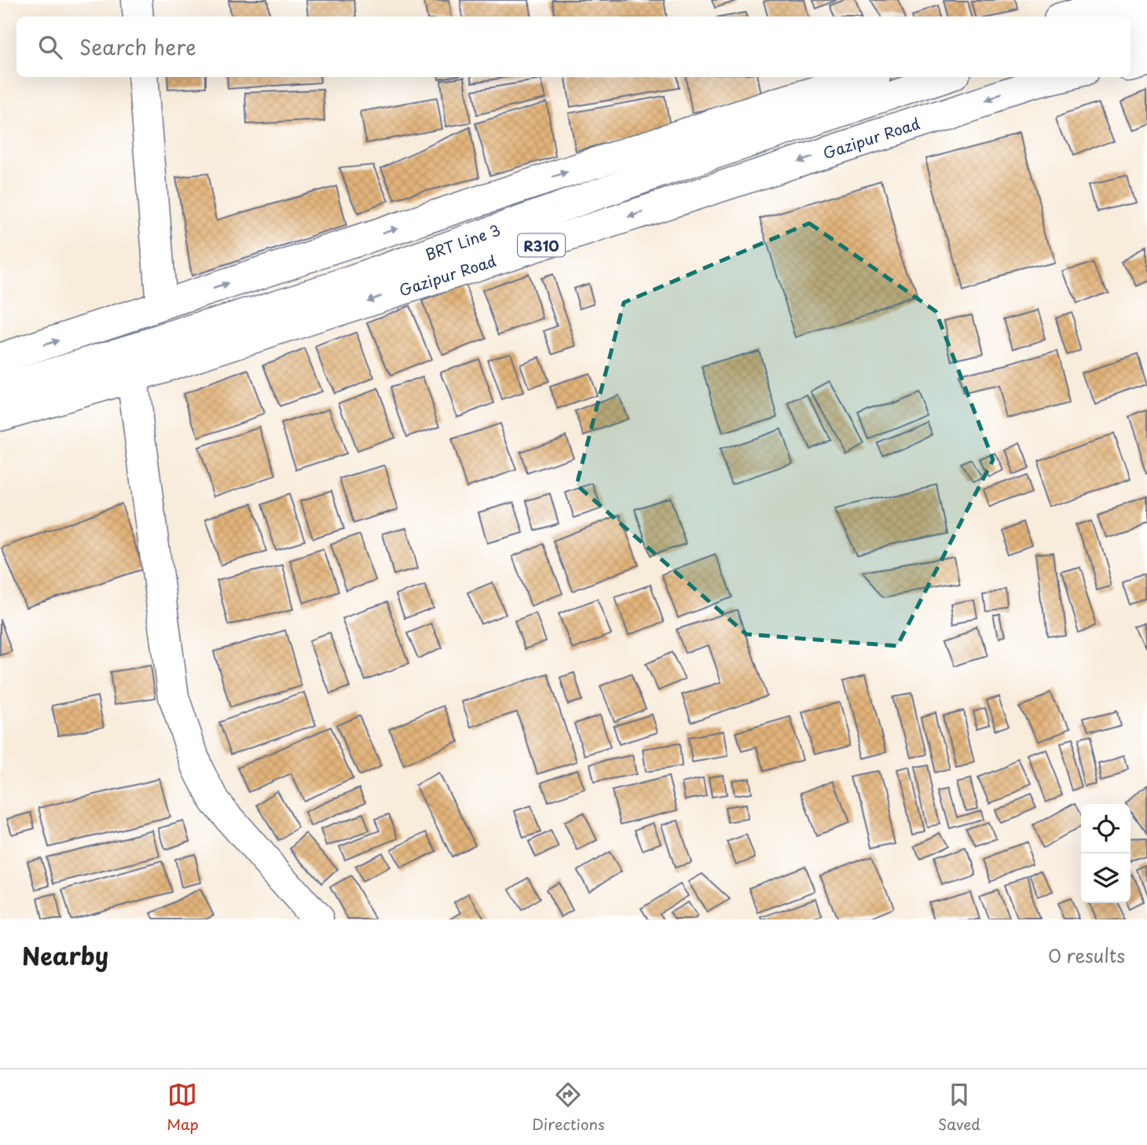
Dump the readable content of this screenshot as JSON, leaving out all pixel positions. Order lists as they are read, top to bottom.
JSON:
{
  "streets": {
    "main road": ["Gazipur Road", "BRT Line 3", "R310"]
  },
  "page": {
    "search": "Search here",
    "heading": ["Nearby", "0 results"],
    "nav": ["Map", "Directions", "Saved"]
  }
}
